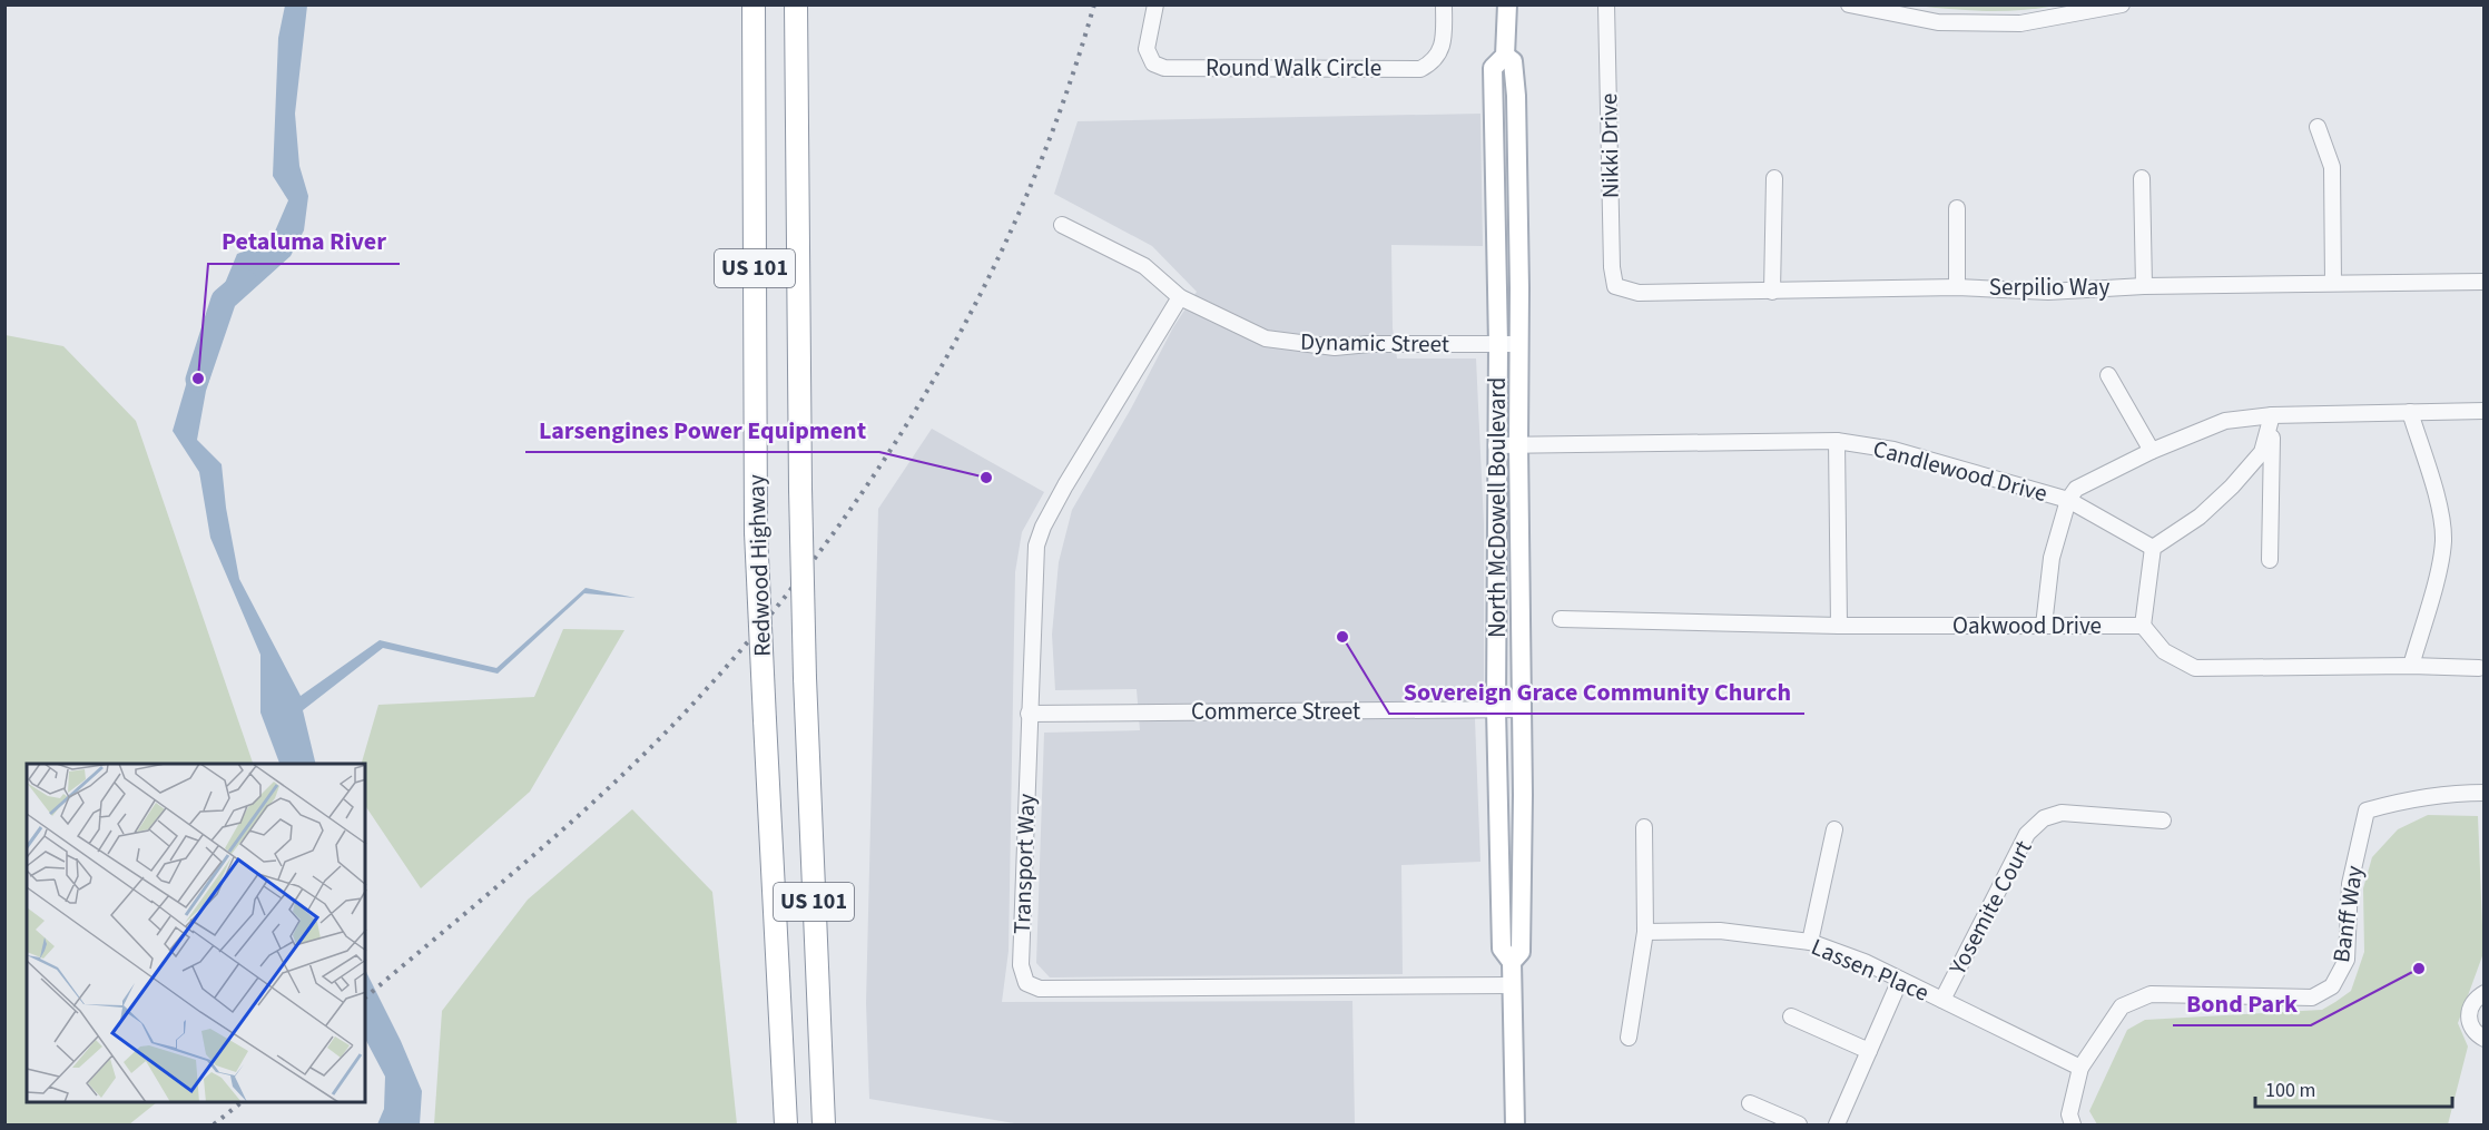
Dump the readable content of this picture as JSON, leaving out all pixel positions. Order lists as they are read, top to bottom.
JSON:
{
  "streets": {
    "highway": ["US 101", "Redwood Highway"],
    "main road": ["North McDowell Boulevard"],
    "street": [
      "Round Walk Circle",
      "Nikki Drive",
      "Serpilio Way",
      "Dynamic Street",
      "Candlewood Drive",
      "Oakwood Drive",
      "Commerce Street",
      "Transport Way",
      "Yosemite Court",
      "Banff Way",
      "Lassen Place"
    ]
  },
  "crossings": [
    ["Nikki Drive", "Serpilio Way"],
    ["Dynamic Street", "North McDowell Boulevard"],
    ["Dynamic Street", "Transport Way"],
    ["Candlewood Drive", "North McDowell Boulevard"],
    ["North McDowell Boulevard", "Commerce Street"],
    ["North McDowell Boulevard", "Transport Way"],
    ["Commerce Street", "Transport Way"],
    ["Yosemite Court", "Lassen Place"],
    ["Banff Way", "Lassen Place"]
  ],
  "places": [
    "Petaluma River",
    "Larsengines Power Equipment",
    "Sovereign Grace Community Church",
    "Bond Park"
  ],
  "scale_bar": "100 m"
}
